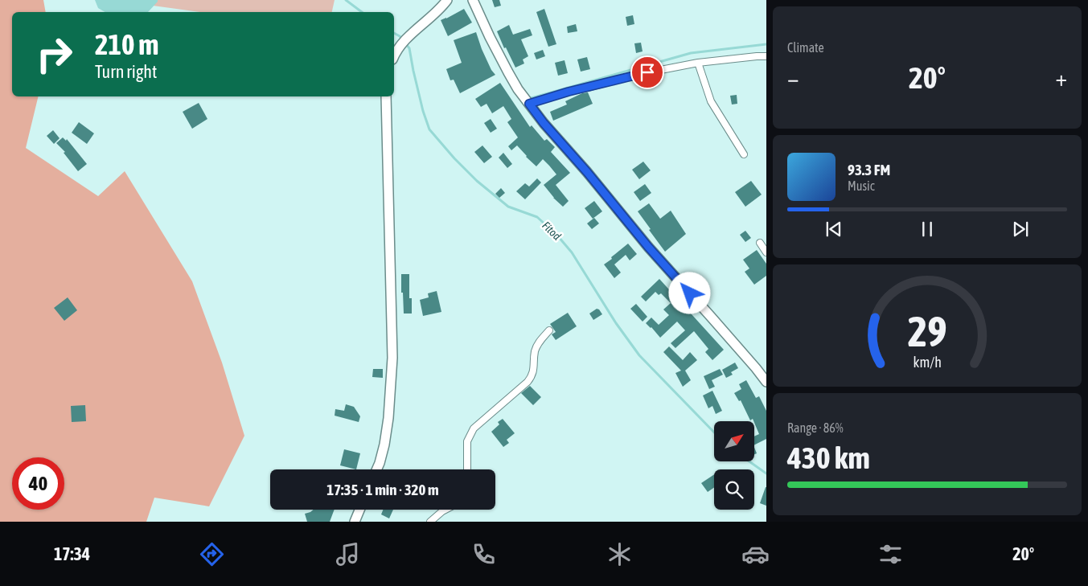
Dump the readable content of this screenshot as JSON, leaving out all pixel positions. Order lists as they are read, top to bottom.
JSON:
{
  "water": ["Fitod"],
  "north": "top right",
  "page": {
    "tile": [
      "Climate",
      ["Range · 86%", "430 km"]
    ],
    "turn": ["210 m", "Turn right"],
    "heat": ["−", "20°", "+"],
    "song": ["93.3 FM", "Music"],
    "limit": "40",
    "trip": "17:35 · 1 min · 320 m",
    "tabs": ["17:34", "20°"],
    "gauge": ["29", "km/h"]
  }
}
